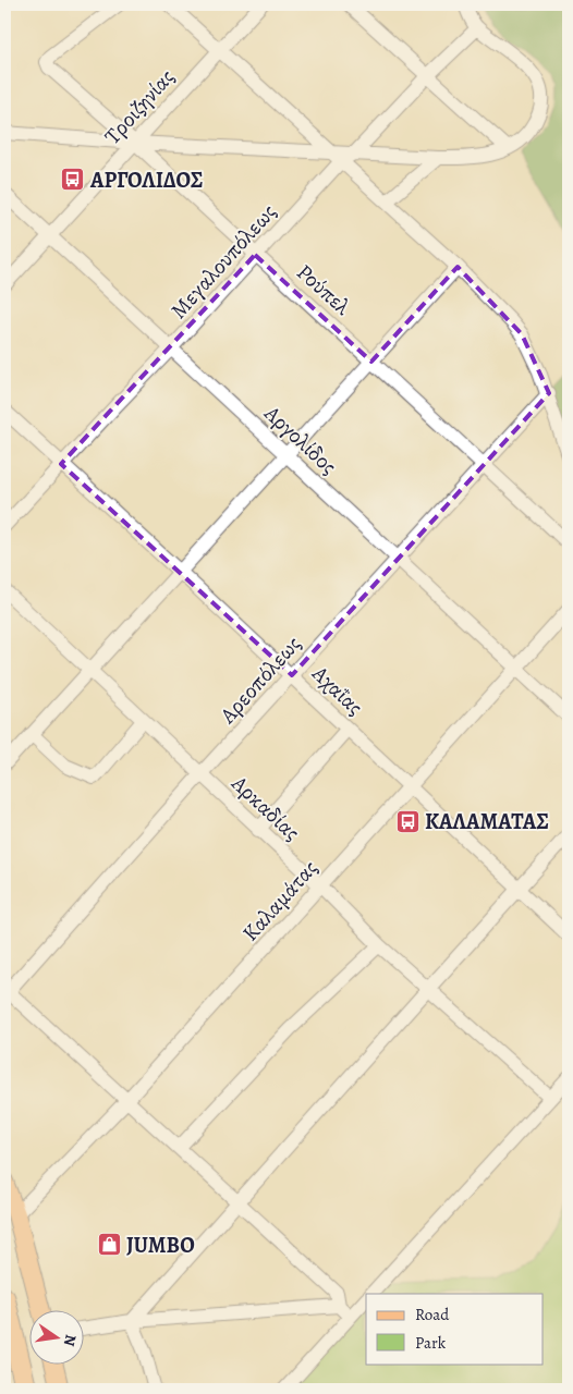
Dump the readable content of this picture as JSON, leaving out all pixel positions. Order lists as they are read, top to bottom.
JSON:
{
  "streets": {
    "street": [
      "Τροιζηνίας",
      "Μεγαλουπόλεως",
      "Ρούπελ",
      "Αργολίδος",
      "Αρεοπόλεως",
      "Αχαΐας",
      "Αρκαδίας",
      "Καλαμάτας"
    ]
  },
  "crossings": [
    ["Τροιζηνίας", "Ρούπελ"],
    ["Τροιζηνίας", "Αργολίδος"],
    ["Μεγαλουπόλεως", "Ρούπελ"],
    ["Μεγαλουπόλεως", "Αργολίδος"],
    ["Μεγαλουπόλεως", "Αχαΐας"],
    ["Ρούπελ", "Αρεοπόλεως"],
    ["Αργολίδος", "Αρεοπόλεως"],
    ["Αργολίδος", "Καλαμάτας"],
    ["Αρεοπόλεως", "Αχαΐας"],
    ["Αρεοπόλεως", "Αρκαδίας"],
    ["Αχαΐας", "Καλαμάτας"],
    ["Αρκαδίας", "Καλαμάτας"]
  ],
  "places": {
    "bus stop": ["ΑΡΓΟΛΙΔΟΣ", "ΚΑΛΑΜΑΤΑΣ"],
    "shop": ["JUMBO"]
  },
  "legend": ["Road", "Park"],
  "north": "right"
}
